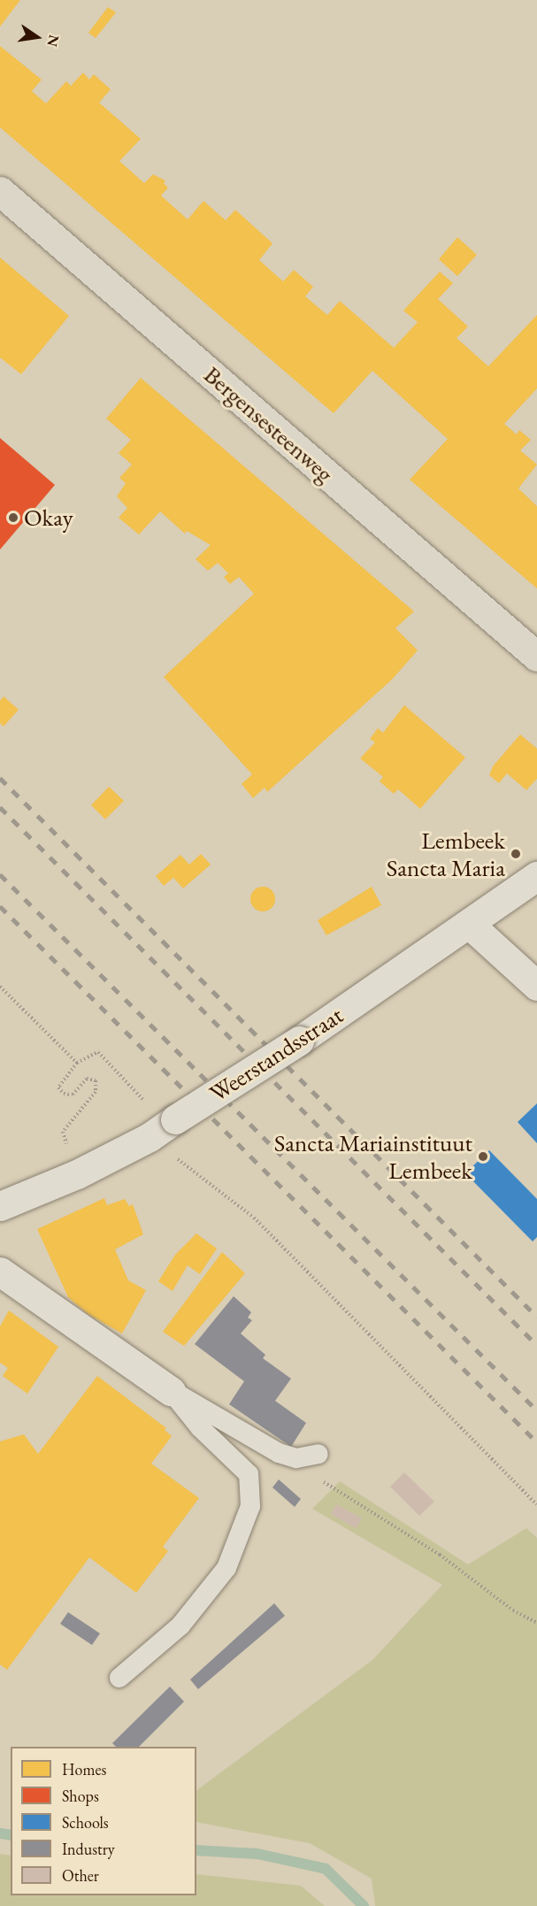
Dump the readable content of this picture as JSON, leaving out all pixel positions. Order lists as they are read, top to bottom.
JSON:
{
  "streets": {
    "main road": ["Bergensesteenweg"],
    "street": ["Weerstandsstraat"]
  },
  "places": ["Okay", "Lembeek Sancta Maria", "Sancta Mariainstituut Lembeek"],
  "legend": [
    "Homes",
    "Shops",
    "Schools",
    "Industry",
    "Other"
  ],
  "north": "right"
}
